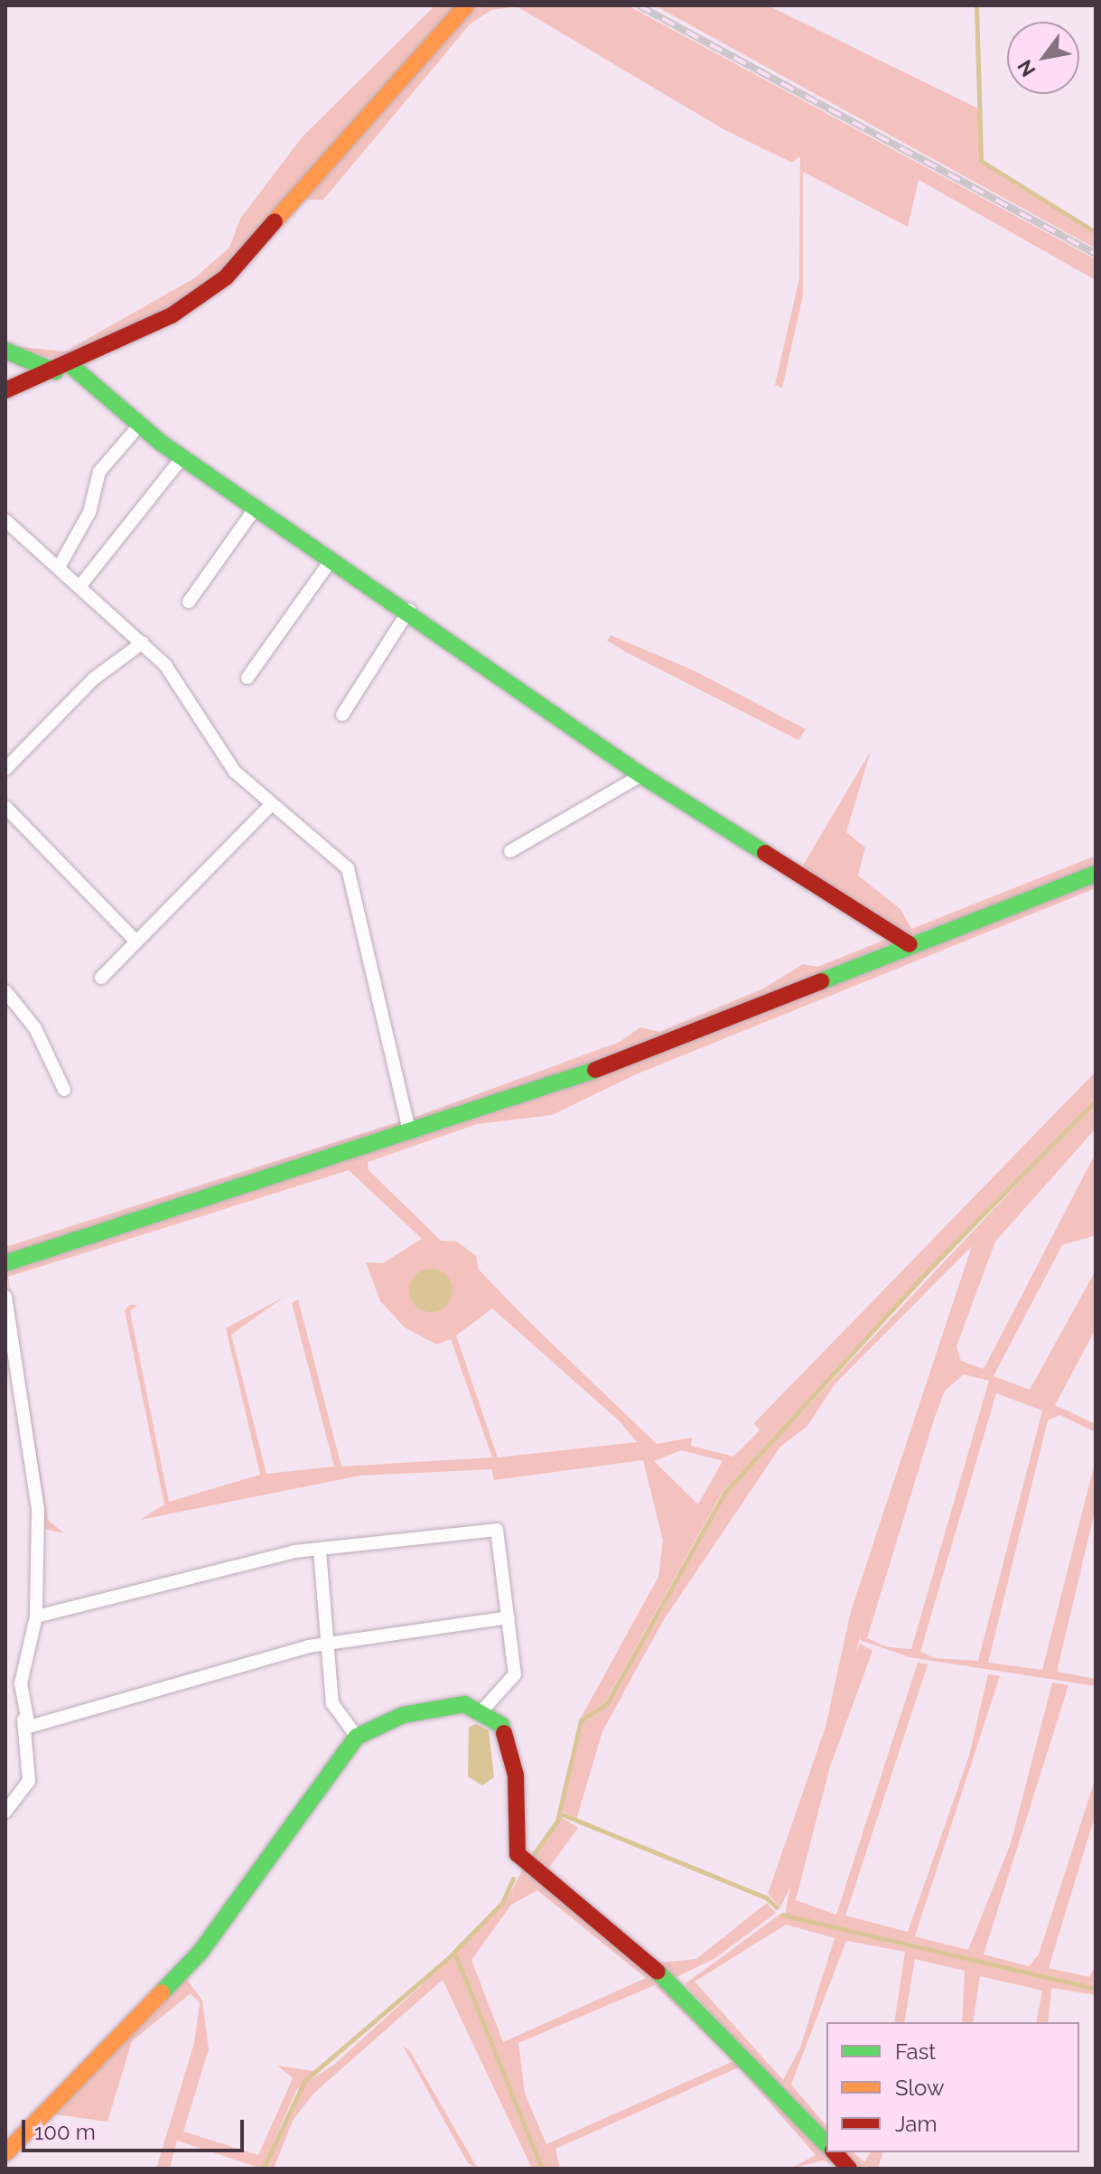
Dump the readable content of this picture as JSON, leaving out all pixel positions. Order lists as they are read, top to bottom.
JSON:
{
  "legend": ["Fast", "Slow", "Jam"],
  "scale_bar": "100 m",
  "north": "bottom left"
}
